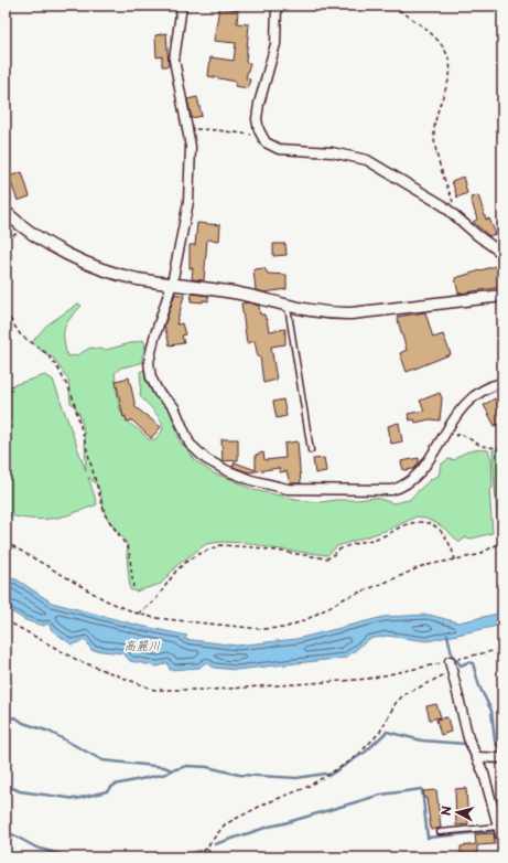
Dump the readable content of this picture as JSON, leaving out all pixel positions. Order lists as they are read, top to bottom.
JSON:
{
  "water": ["高麗川"],
  "north": "left"
}
